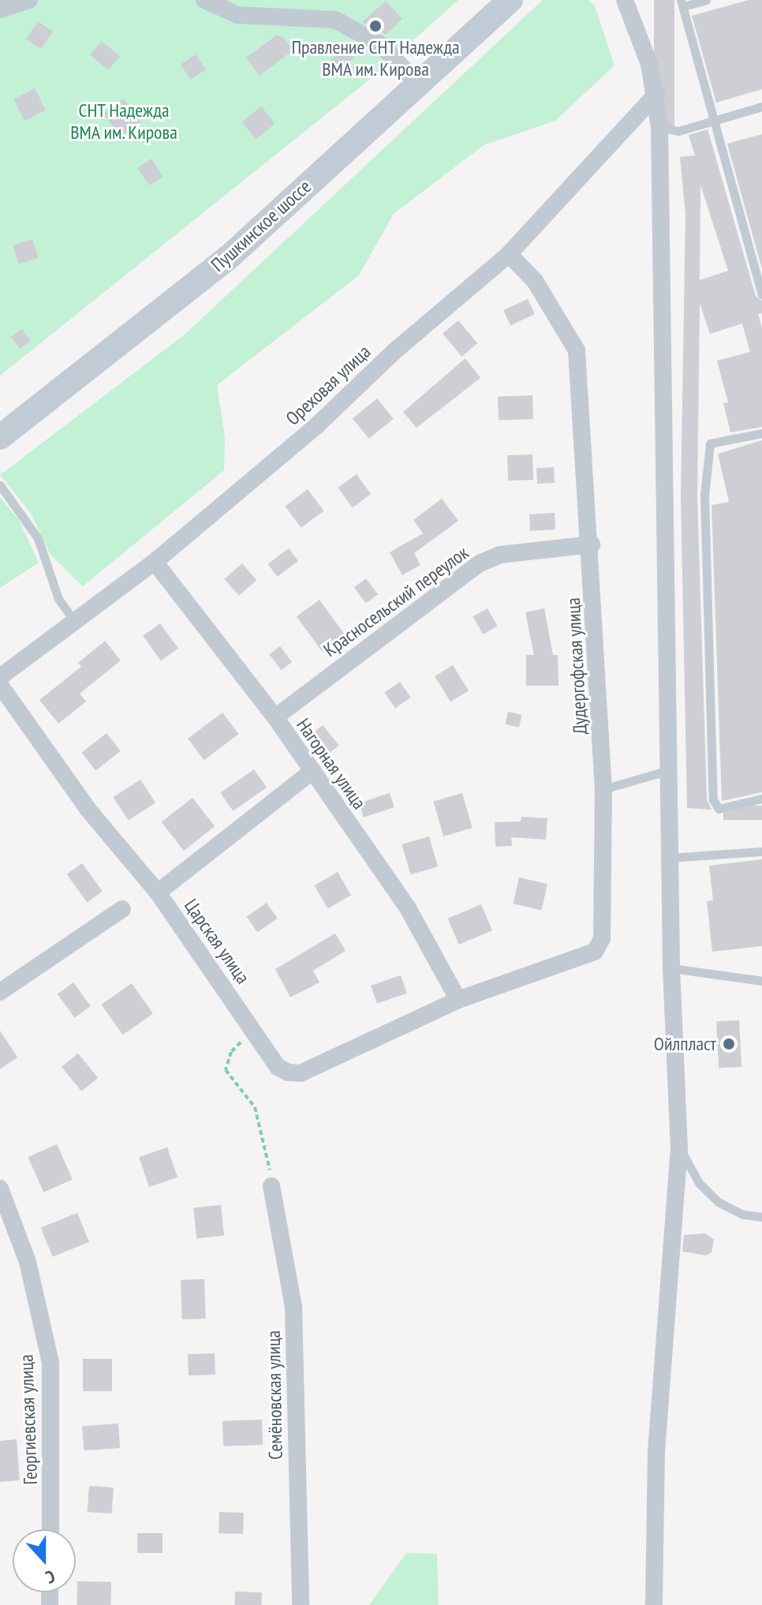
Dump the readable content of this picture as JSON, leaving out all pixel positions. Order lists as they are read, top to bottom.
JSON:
{
  "streets": {
    "main road": ["Пушкинское шоссе"],
    "street": [
      "Ореховая улица",
      "Красносельский переулок",
      "Дудергофская улица",
      "Нагорная улица",
      "Царская улица",
      "Семёновская улица",
      "Георгиевская улица"
    ]
  },
  "crossings": [
    ["Ореховая улица", "Дудергофская улица"],
    ["Ореховая улица", "Нагорная улица"],
    ["Красносельский переулок", "Дудергофская улица"],
    ["Красносельский переулок", "Нагорная улица"],
    ["Дудергофская улица", "Нагорная улица"],
    ["Дудергофская улица", "Царская улица"],
    ["Нагорная улица", "Царская улица"]
  ],
  "parks": ["СНТ Надежда ВМА им. Кирова"],
  "places": ["Правление СНТ Надежда ВМА им. Кирова", "Ойлпласт"],
  "north": "bottom"
}
